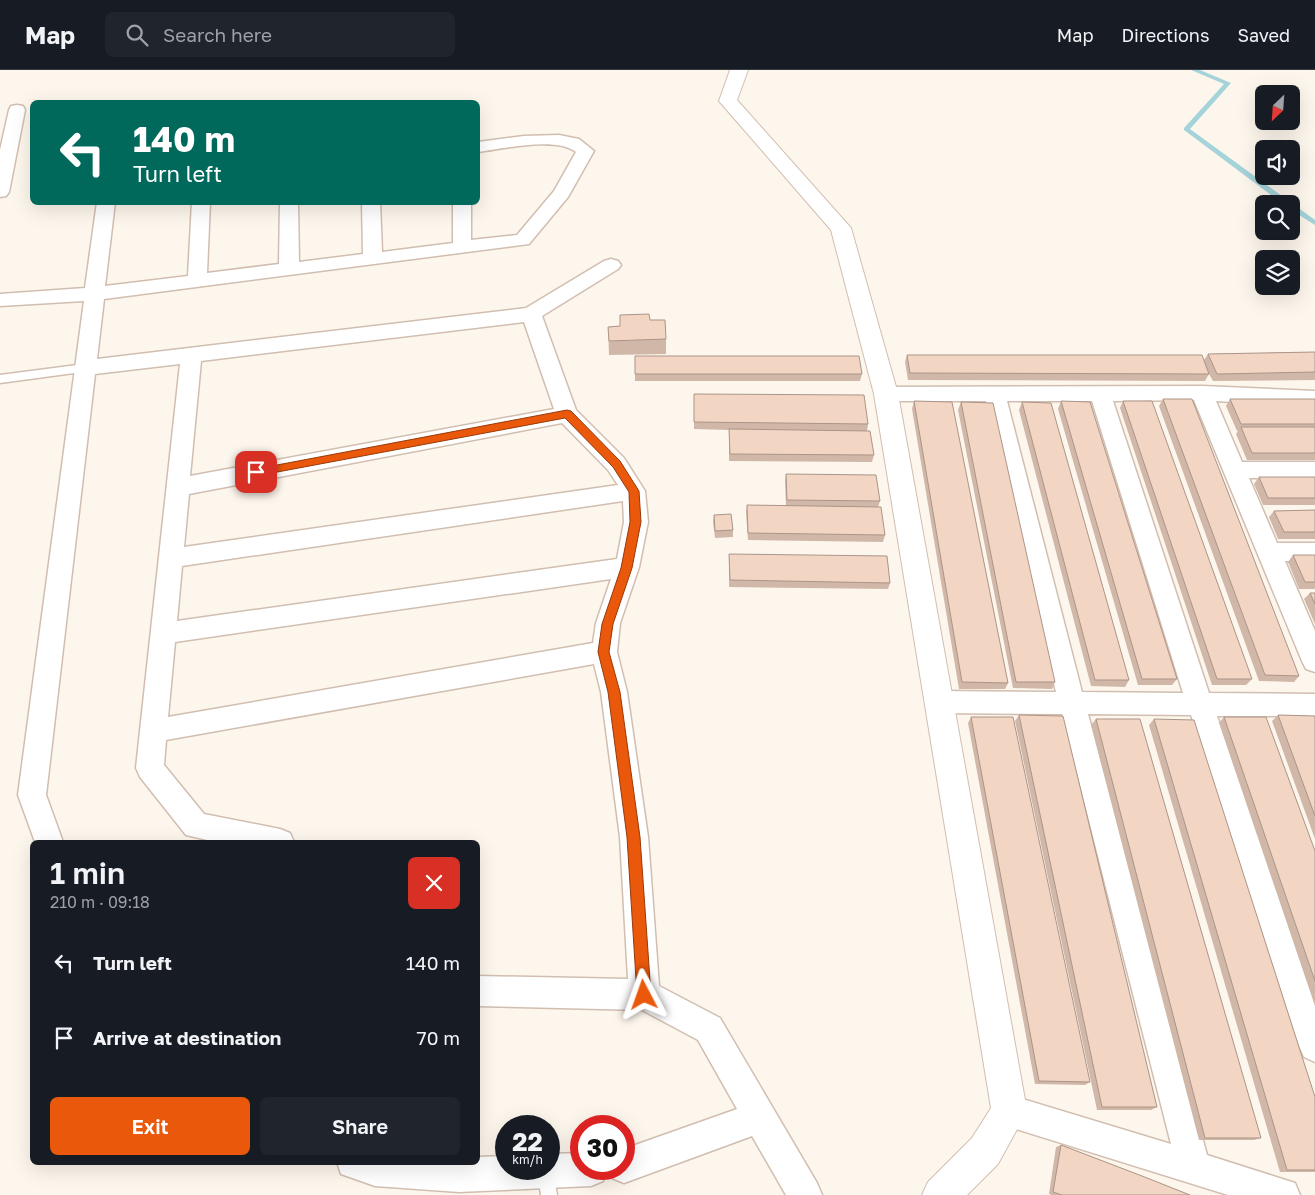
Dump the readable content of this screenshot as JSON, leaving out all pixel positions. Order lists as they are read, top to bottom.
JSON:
{
  "north": "bottom left",
  "page": {
    "header": "Map",
    "search": "Search here",
    "nav": ["Map", "Directions", "Saved"],
    "turn": ["140 m", "Turn left"],
    "heading": ["1 min", "210 m · 09:18"],
    "list": [
      {
        "name": "Turn left",
        "value": "140 m"
      },
      {
        "name": "Arrive at destination",
        "value": "70 m"
      }
    ],
    "buttons": ["Exit", "Share"],
    "speed": "22 km/h",
    "limit": "30"
  }
}
